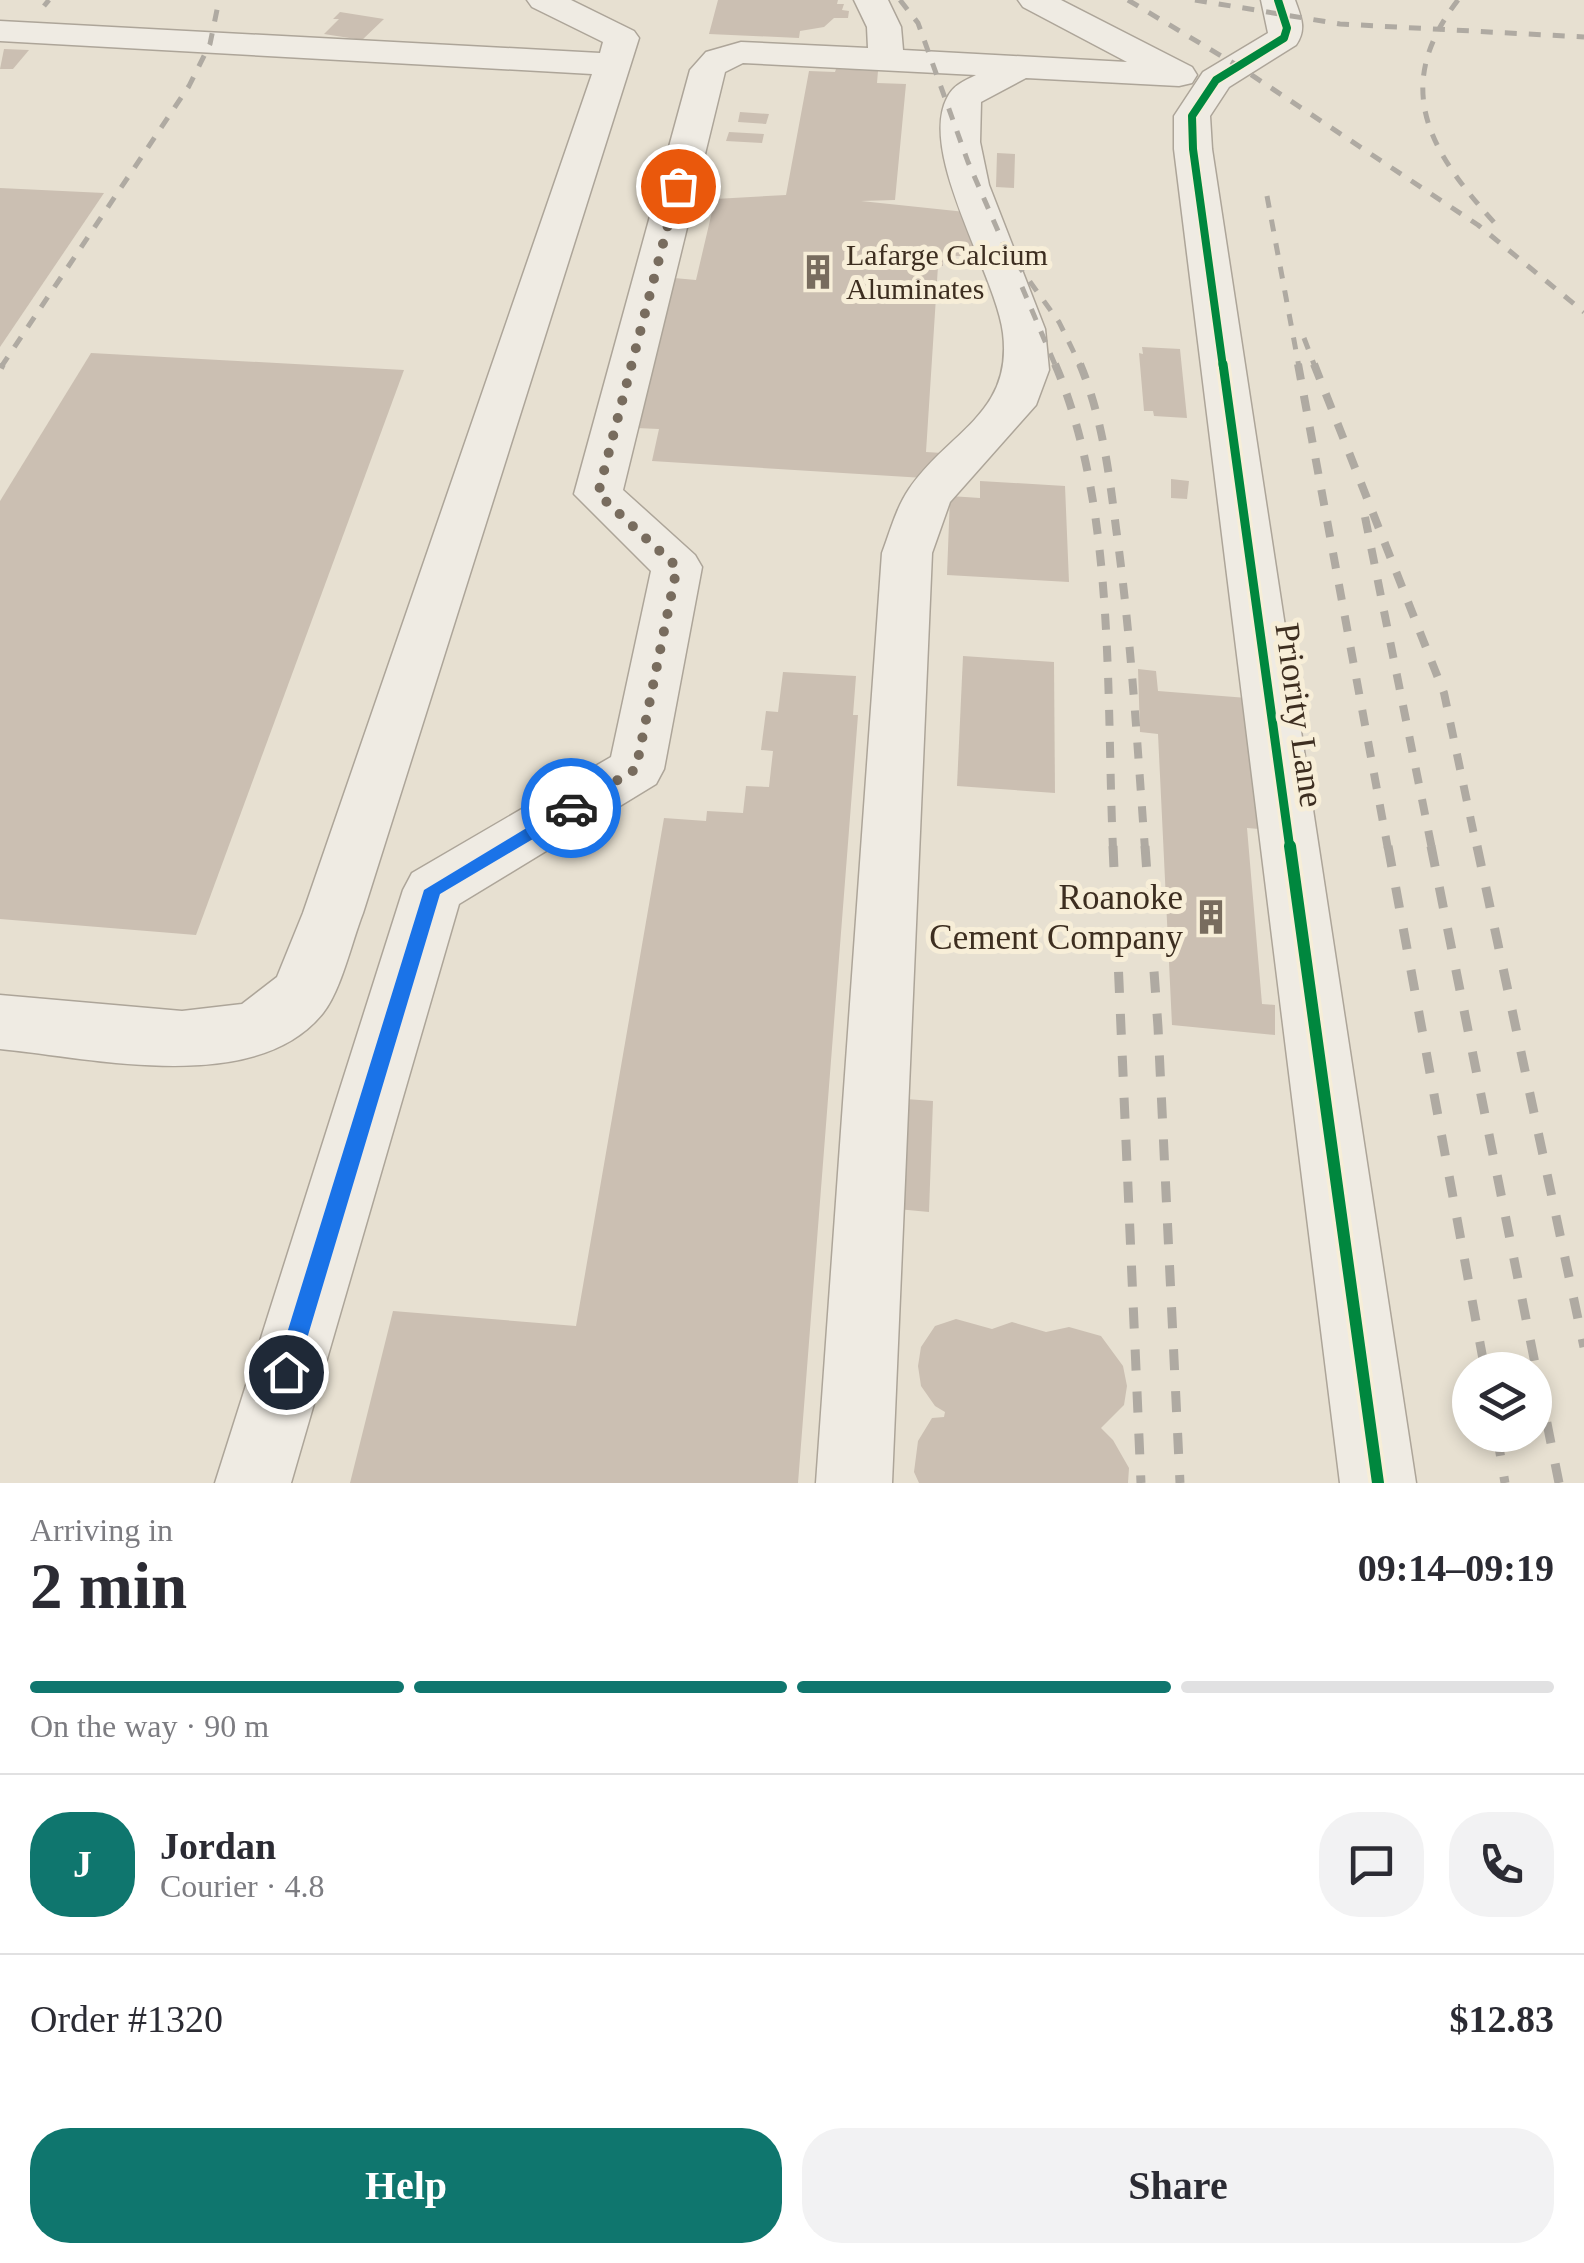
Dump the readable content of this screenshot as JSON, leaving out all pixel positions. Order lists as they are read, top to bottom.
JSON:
{
  "streets": {
    "street": ["Priority Lane"]
  },
  "places": {
    "building": ["Lafarge Calcium Aluminates", "Roanoke Cement Company"]
  },
  "page": {
    "heading": ["2 min", "Arriving in", "09:14–09:19"],
    "panel": [
      "Jordan",
      "Courier · 4.8",
      "Order #1320",
      "$12.83"
    ],
    "bar": "On the way · 90 m",
    "round": "J",
    "buttons": ["Help", "Share"]
  }
}
